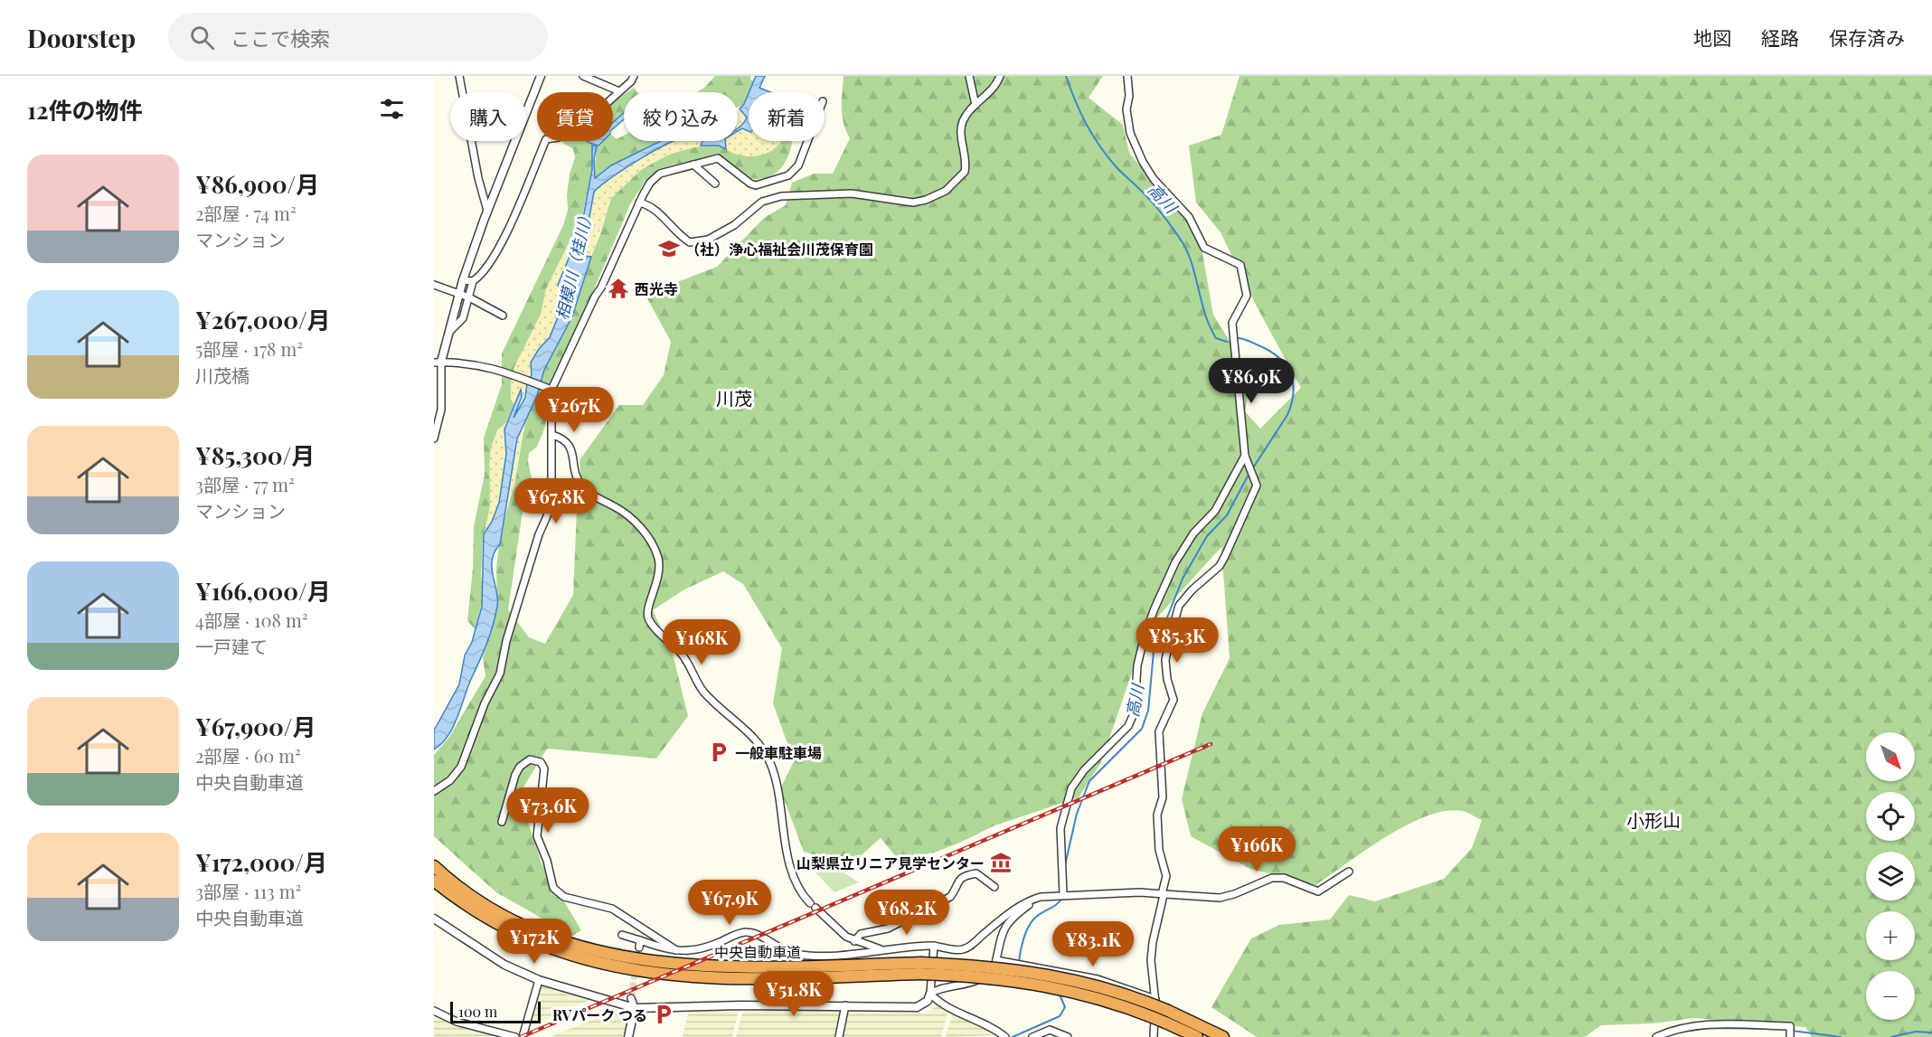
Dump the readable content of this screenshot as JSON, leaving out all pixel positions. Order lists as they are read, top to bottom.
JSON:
{
  "streets": {
    "highway": ["中央自動車道"]
  },
  "districts": ["川茂", "小形山"],
  "water": ["高川", "相模川（桂川）"],
  "places": {
    "school or university": ["（社）浄心福祉会川茂保育園"],
    "temple": ["西光寺"],
    "parking": ["一般車駐車場", "RVパーク つる"],
    "museum": ["山梨県立リニア見学センター"]
  },
  "scale_bar": "100 m",
  "north": "bottom right",
  "page": {
    "header": "Doorstep",
    "search": "ここで検索",
    "nav": ["地図", "経路", "保存済み"],
    "heading": "12件の物件",
    "chip": [
      "購入",
      "賃貸",
      "絞り込み",
      "新着"
    ],
    "list": [
      {
        "name": "¥86,900/月",
        "note": "2部屋 · 74 m² · マンション"
      },
      {
        "name": "¥267,000/月",
        "note": "5部屋 · 178 m² · 川茂橋"
      },
      {
        "name": "¥85,300/月",
        "note": "3部屋 · 77 m² · マンション"
      },
      {
        "name": "¥166,000/月",
        "note": "4部屋 · 108 m² · 一戸建て"
      },
      {
        "name": "¥67,900/月",
        "note": "2部屋 · 60 m² · 中央自動車道"
      },
      {
        "name": "¥172,000/月",
        "note": "3部屋 · 113 m² · 中央自動車道"
      }
    ],
    "price": [
      "¥86.9K",
      "¥267K",
      "¥67.8K",
      "¥85.3K",
      "¥168K",
      "¥73.6K",
      "¥166K",
      "¥67.9K",
      "¥68.2K",
      "¥172K",
      "¥83.1K",
      "¥51.8K"
    ],
    "map_buttons": ["+", "−"],
    "scale": "100 m"
  }
}
